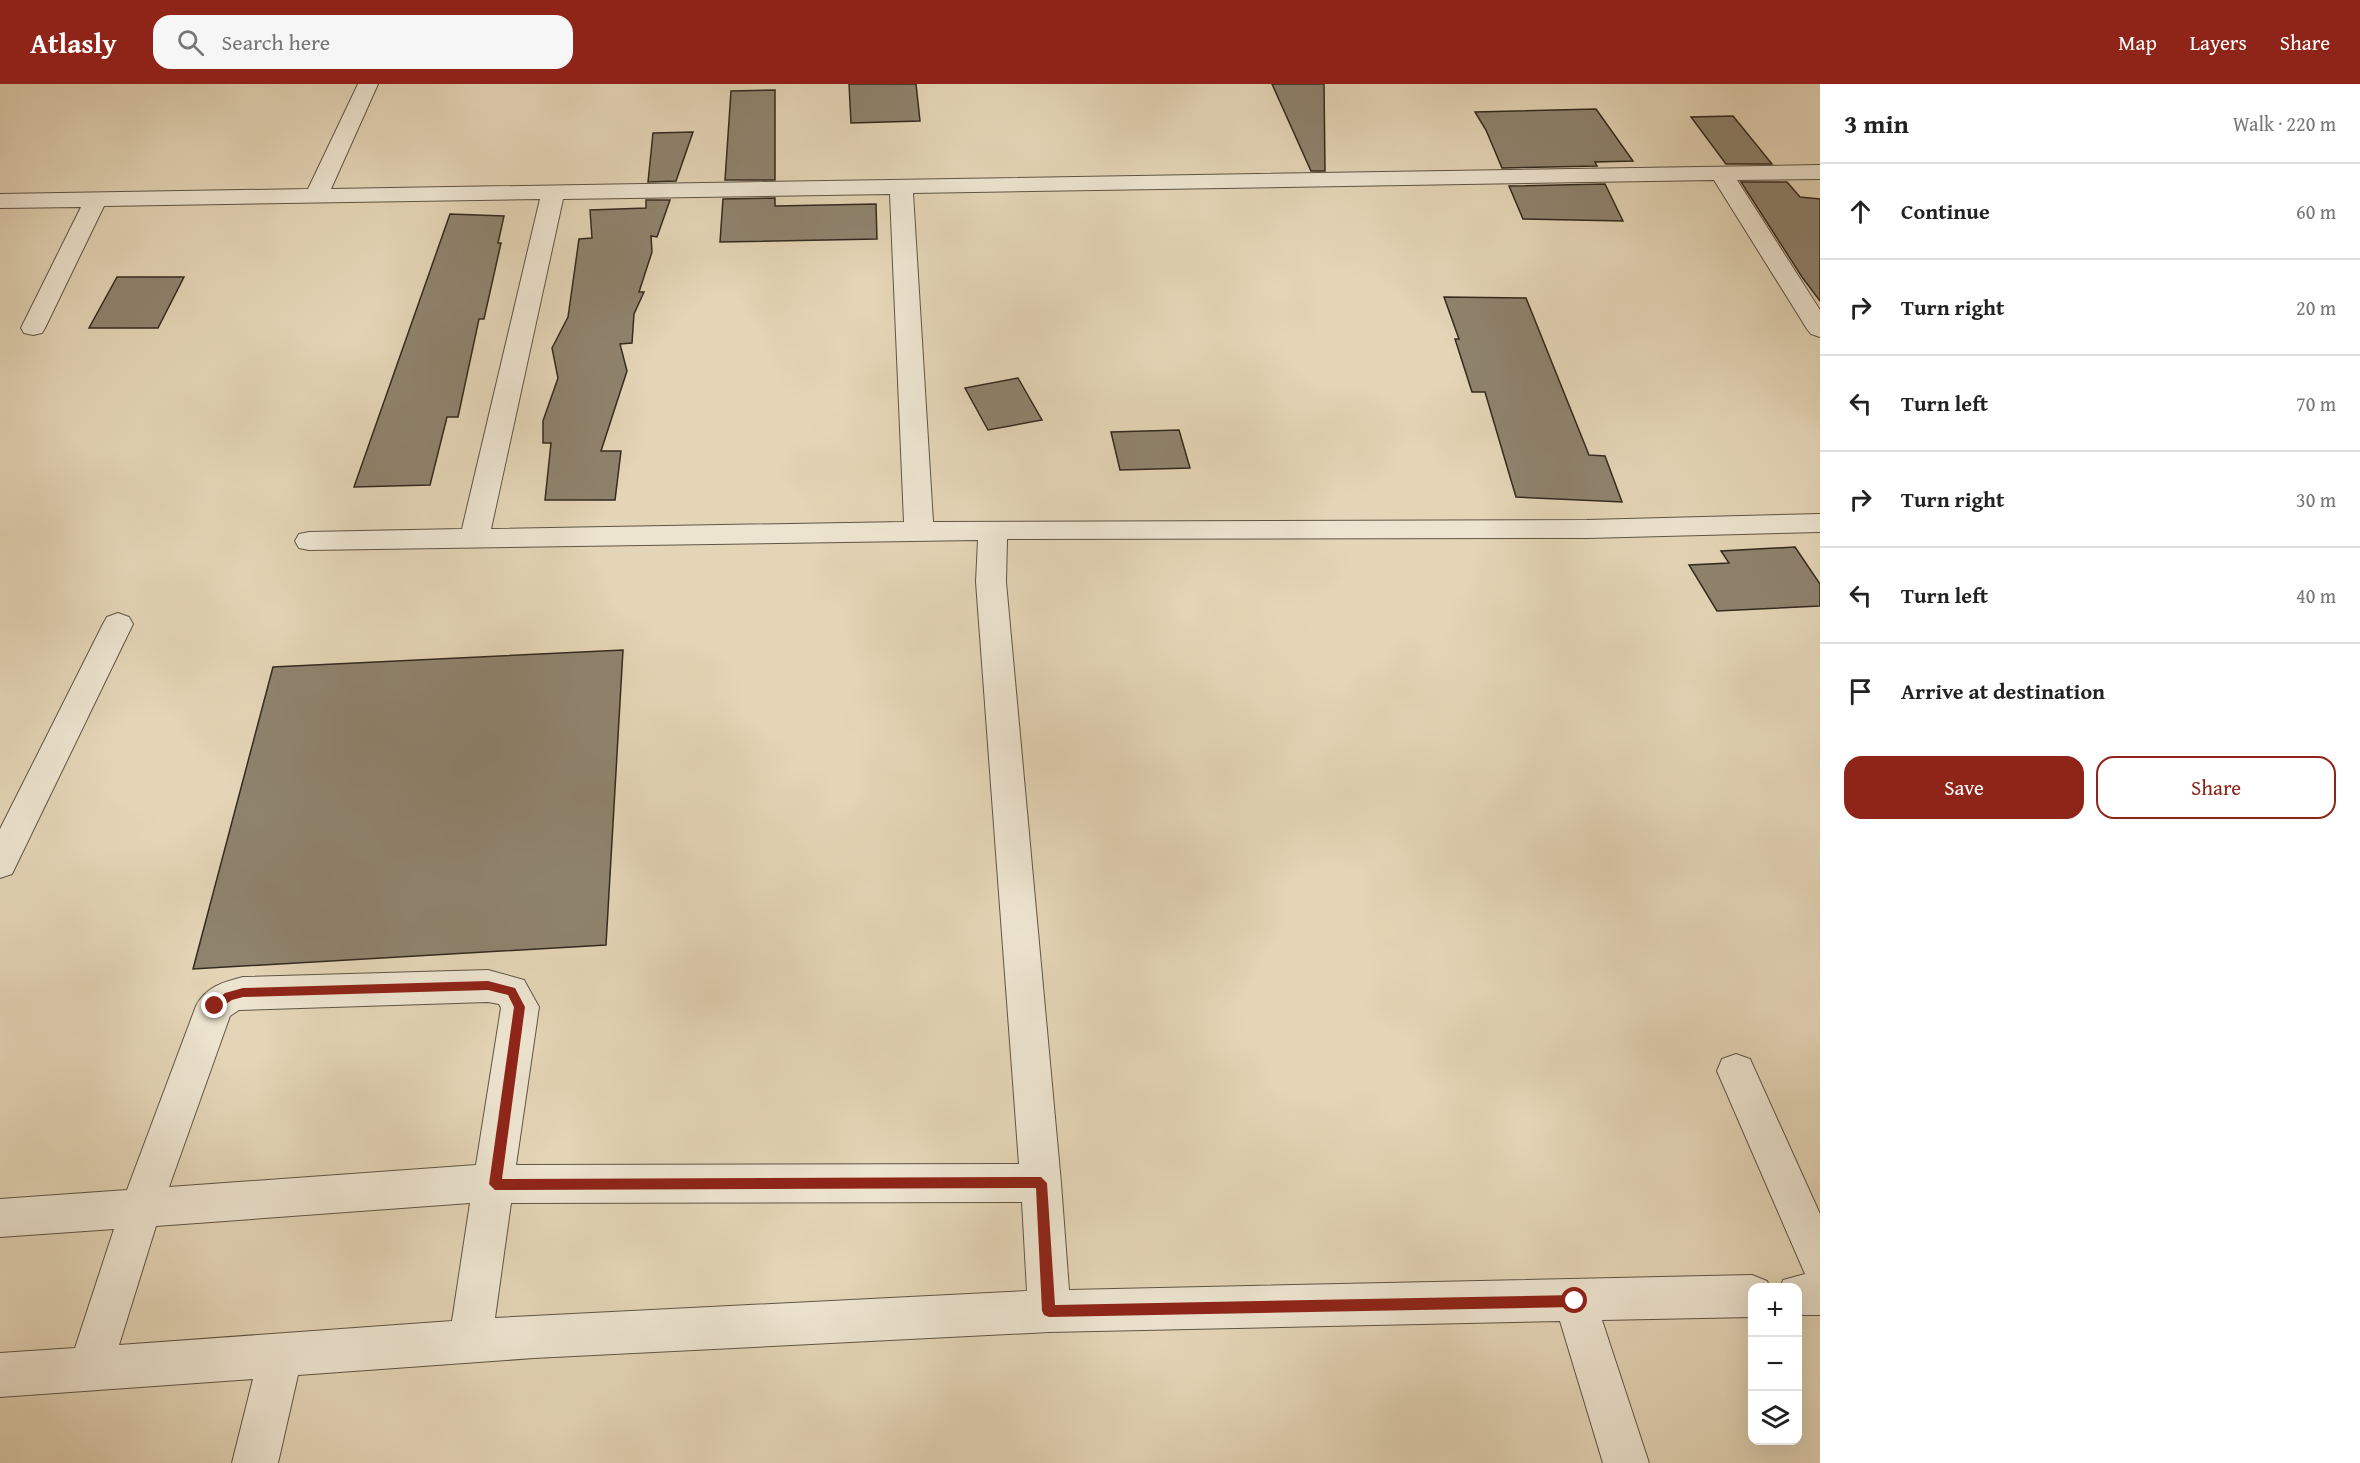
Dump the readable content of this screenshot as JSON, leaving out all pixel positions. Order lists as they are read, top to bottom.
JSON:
{
  "page": {
    "header": "Atlasly",
    "search": "Search here",
    "nav": ["Map", "Layers", "Share"],
    "heading": ["3 min", "Walk · 220 m"],
    "list": [
      ["Continue", "60 m"],
      ["Turn right", "20 m"],
      ["Turn left", "70 m"],
      ["Turn right", "30 m"],
      ["Turn left", "40 m"],
      "Arrive at destination"
    ],
    "buttons": ["Save", "Share"],
    "map_buttons": ["+", "−"]
  }
}
